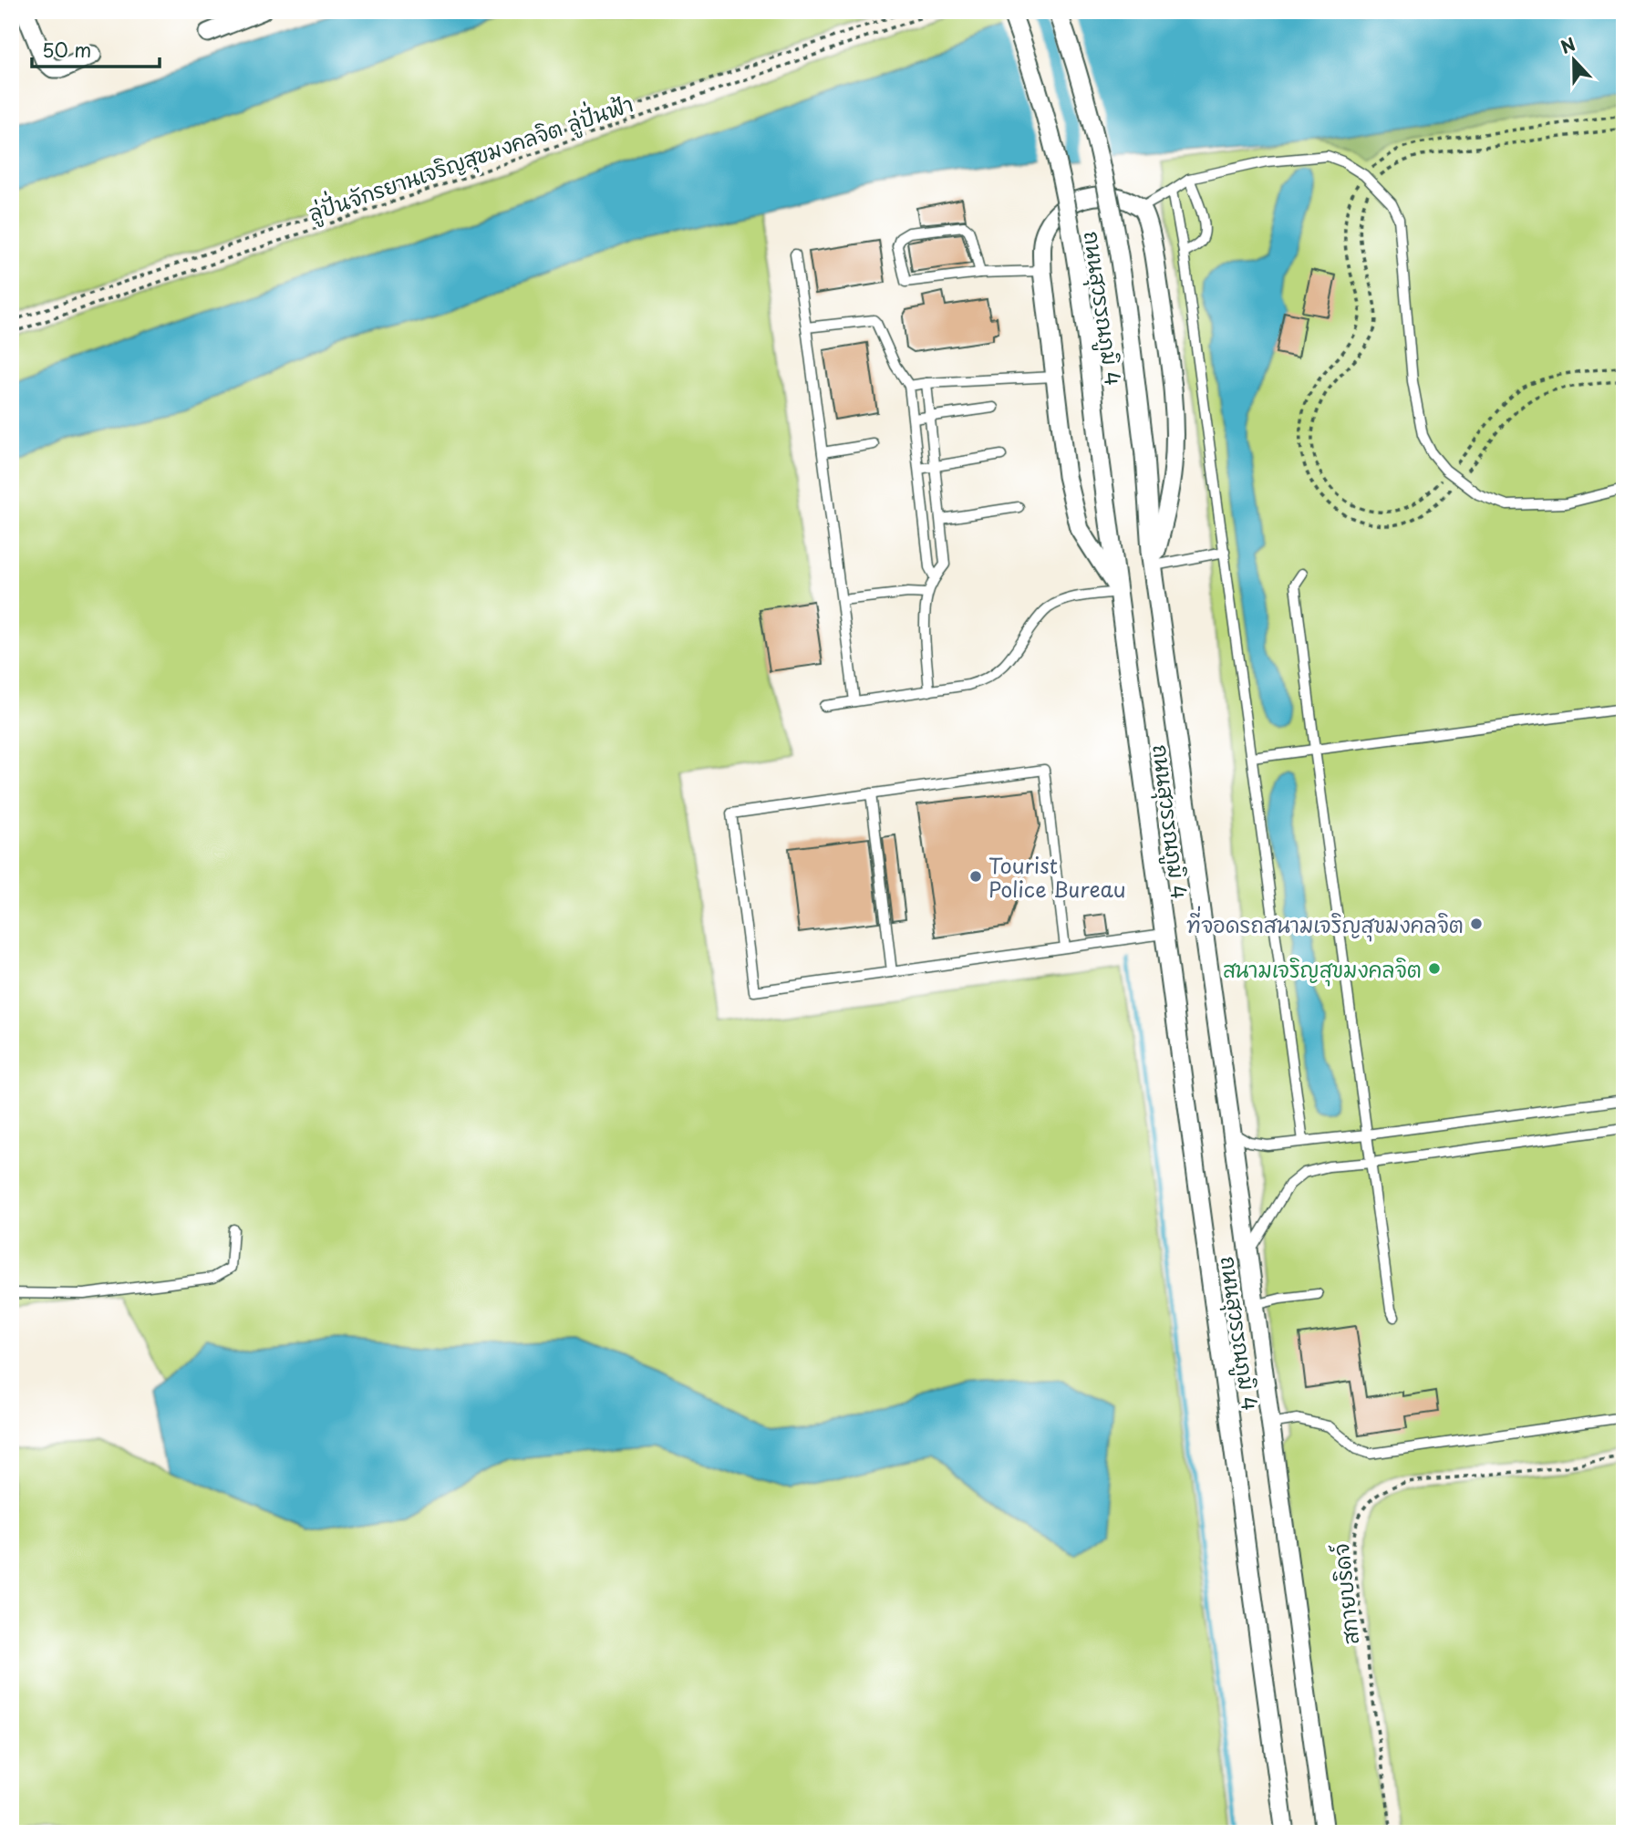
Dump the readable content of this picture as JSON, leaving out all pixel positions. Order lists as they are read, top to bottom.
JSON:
{
  "streets": {
    "street": ["ถนนสุวรรณภูมิ 4"],
    "path": ["ลู่ปั่นจักรยานเจริญสุขมงคลจิต ลู่ปั่นฟ้า", "สกายบริดจ์"]
  },
  "places": ["Tourist Police Bureau", "ที่จอดรถสนามเจริญสุขมงคลจิต", "สนามเจริญสุขมงคลจิต"],
  "scale_bar": "50 m",
  "north": "top"
}
